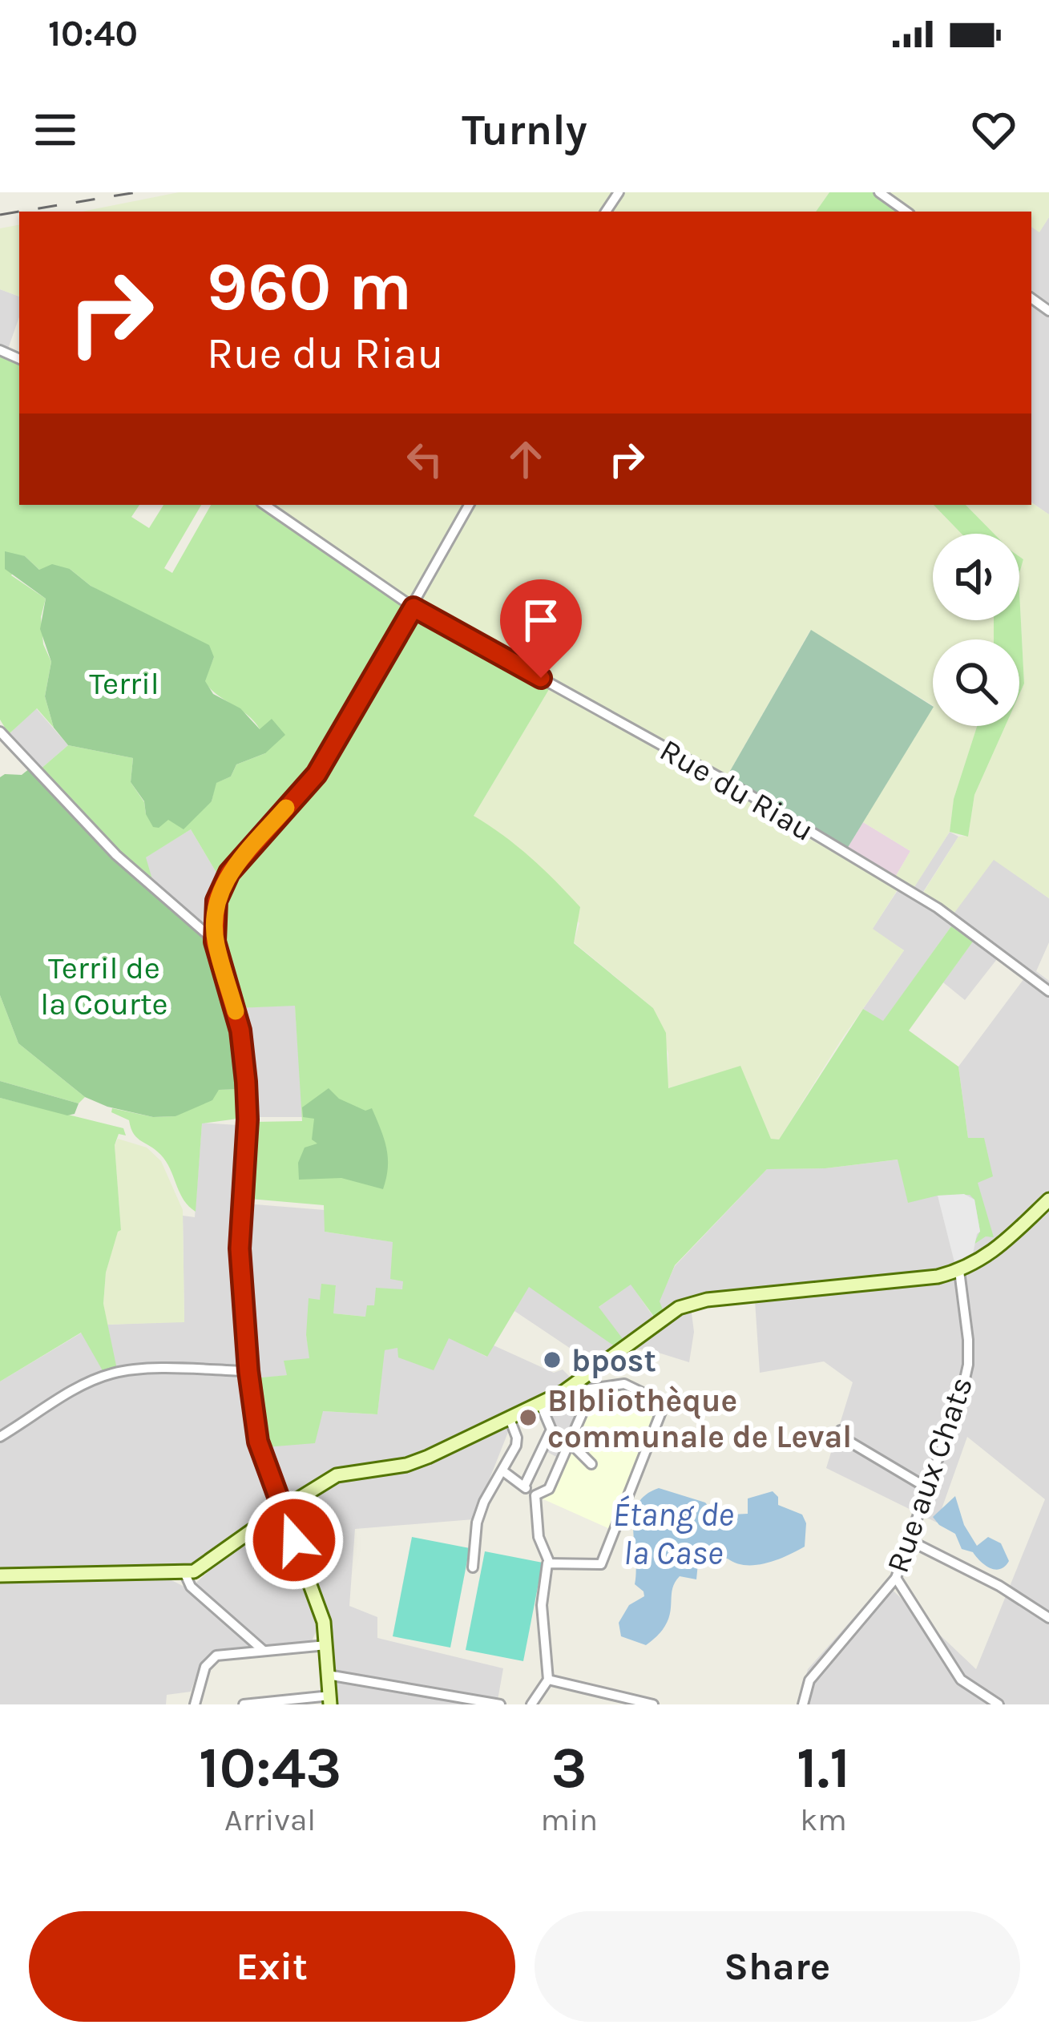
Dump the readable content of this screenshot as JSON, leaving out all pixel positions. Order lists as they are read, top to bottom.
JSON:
{
  "streets": {
    "street": ["Rue du Riau", "Rue aux Chats"]
  },
  "water": ["Étang de la Case"],
  "parks": ["Terril", "Terril de la Courte"],
  "places": ["bpost", "BIbliothèque communale de Leval"],
  "page": {
    "status": "10:40",
    "header": "Turnly",
    "turn": ["960 m", "Rue du Riau"],
    "eta": [
      "10:43",
      "Arrival",
      "3",
      "min",
      "1.1",
      "km"
    ],
    "buttons": ["Exit", "Share"]
  }
}
